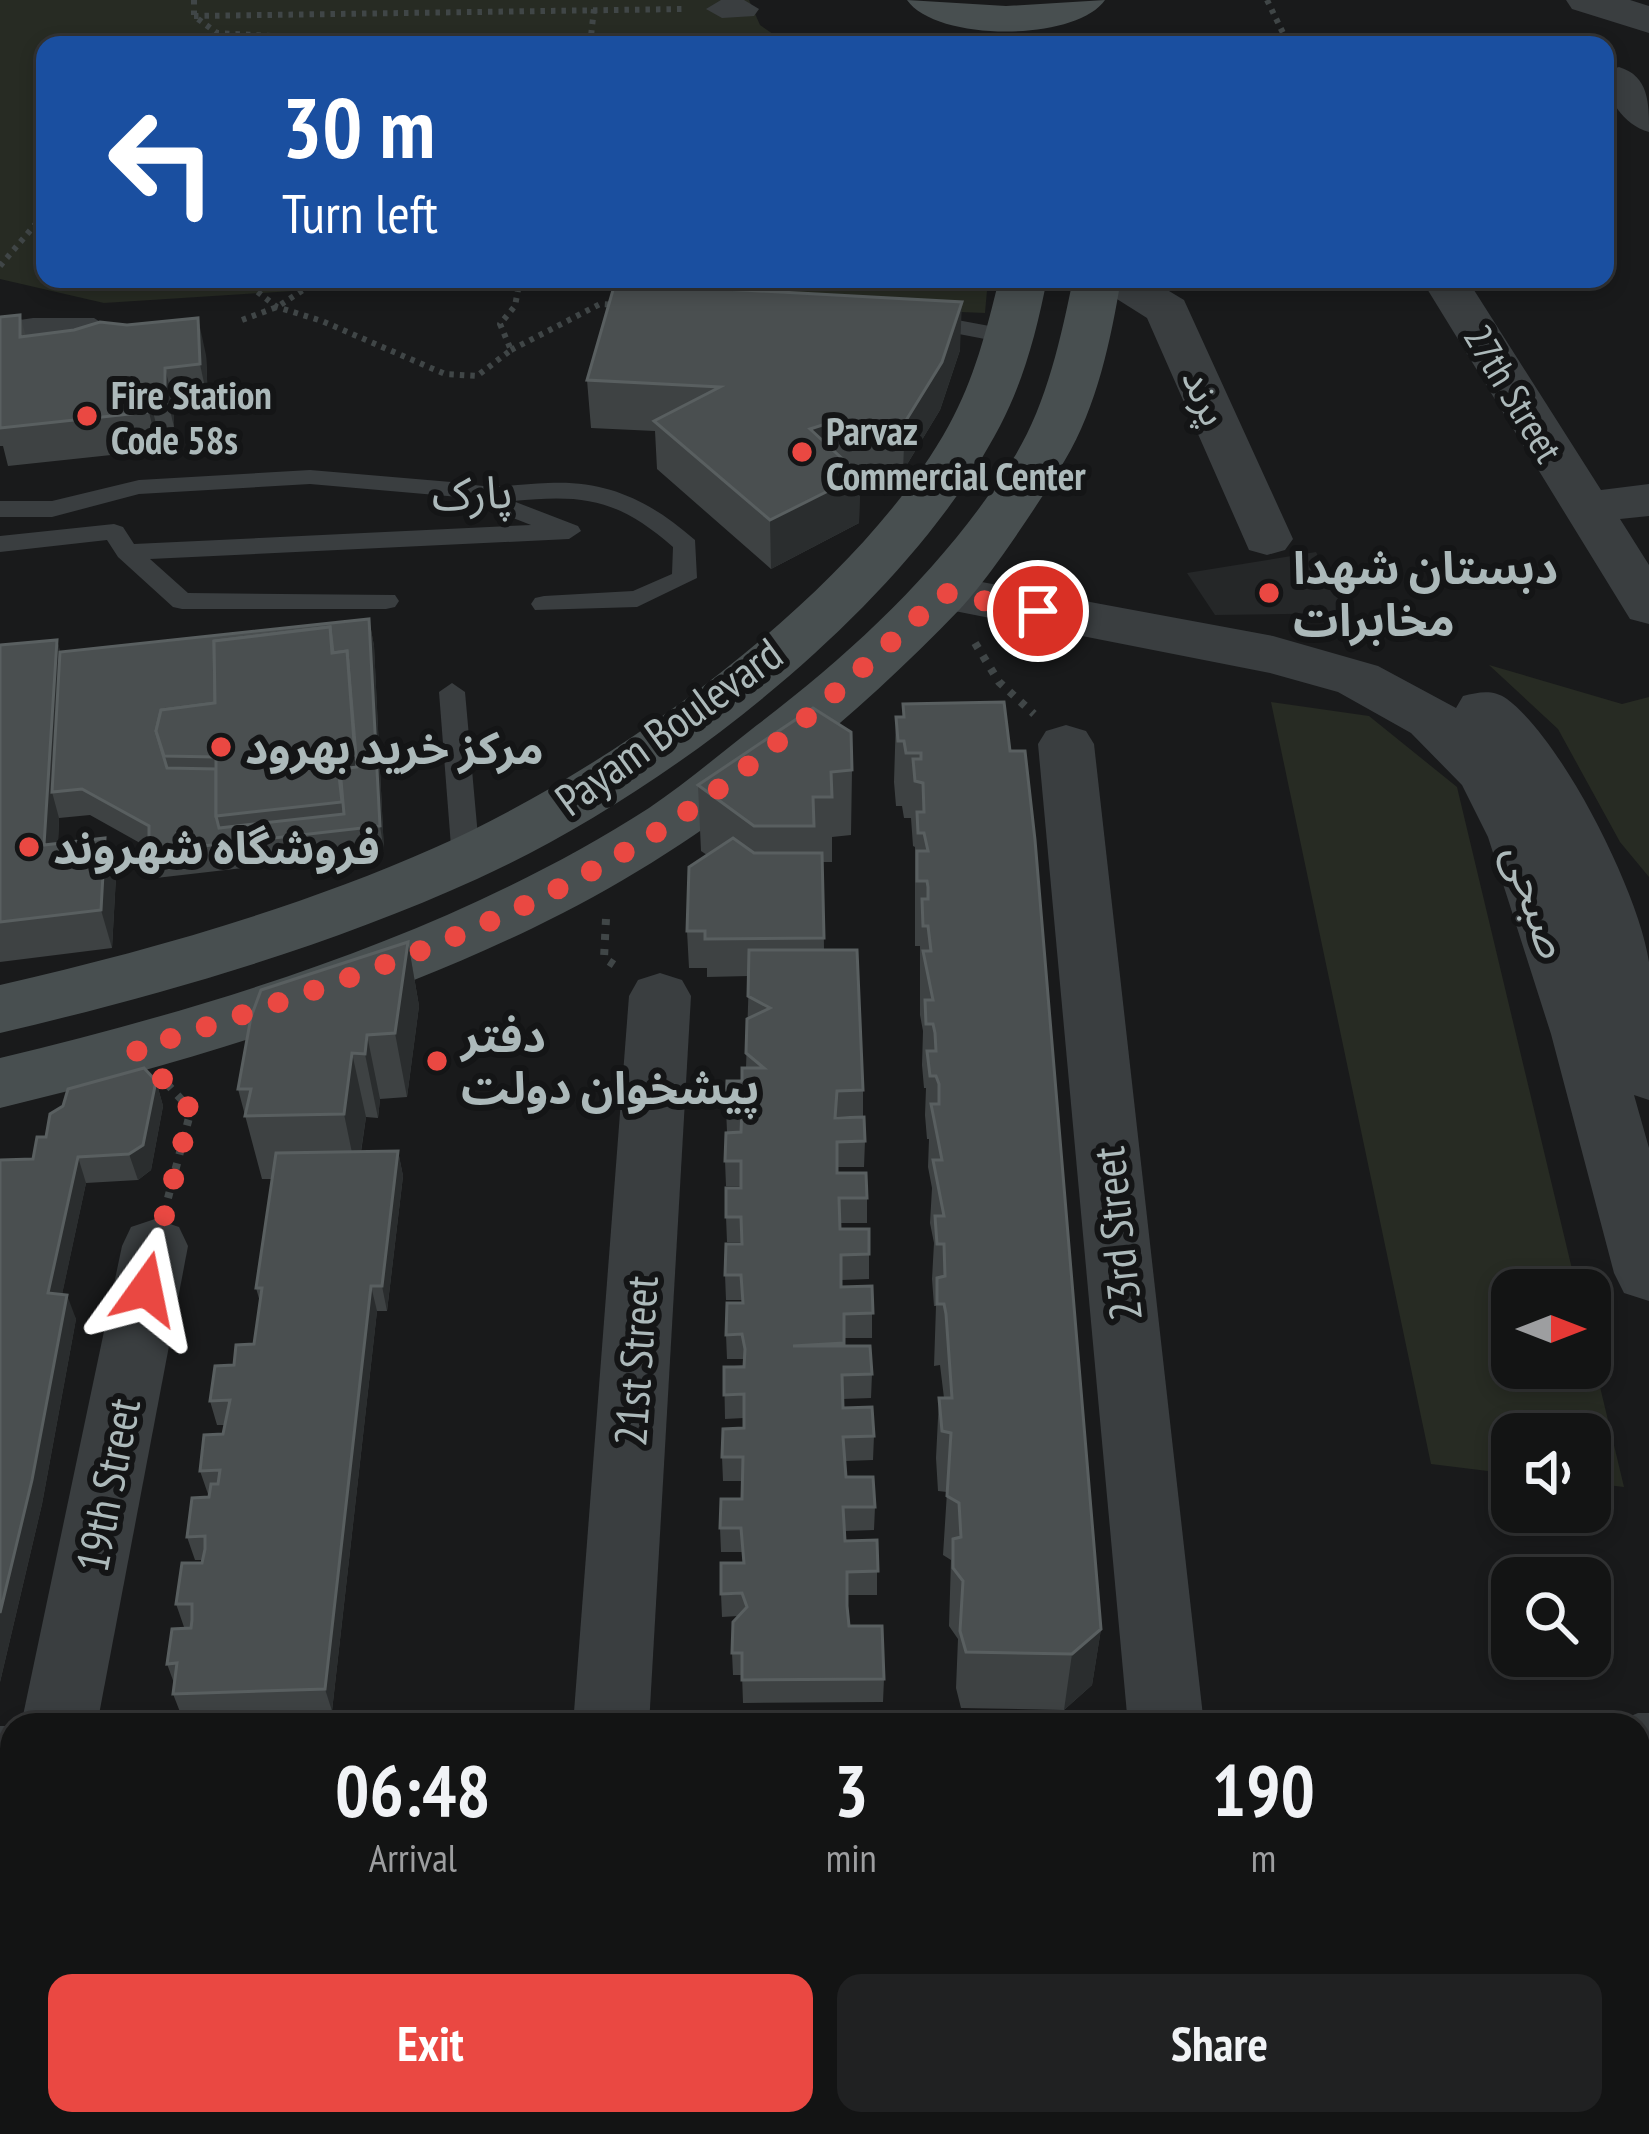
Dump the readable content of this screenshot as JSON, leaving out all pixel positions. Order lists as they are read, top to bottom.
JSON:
{
  "streets": {
    "main road": ["Payam Boulevard"],
    "street": [
      "27th Street",
      "پرند",
      "صبحی",
      "23rd Street",
      "21st Street",
      "19th Street"
    ],
    "lane": ["پارک"]
  },
  "crossings": [
    ["Payam Boulevard", "صبحی"]
  ],
  "places": [
    "Fire Station Code 58s",
    "Parvaz Commercial Center",
    "دبستان شهدا مخابرات",
    "مرکز خرید بهرود",
    "فروشگاه شهروند",
    "دفتر پیشخوان دولت"
  ],
  "north": "right",
  "page": {
    "turn": ["30 m", "Turn left"],
    "eta": [
      "06:48",
      "Arrival",
      "3",
      "min",
      "190",
      "m"
    ],
    "buttons": ["Exit", "Share"]
  }
}
